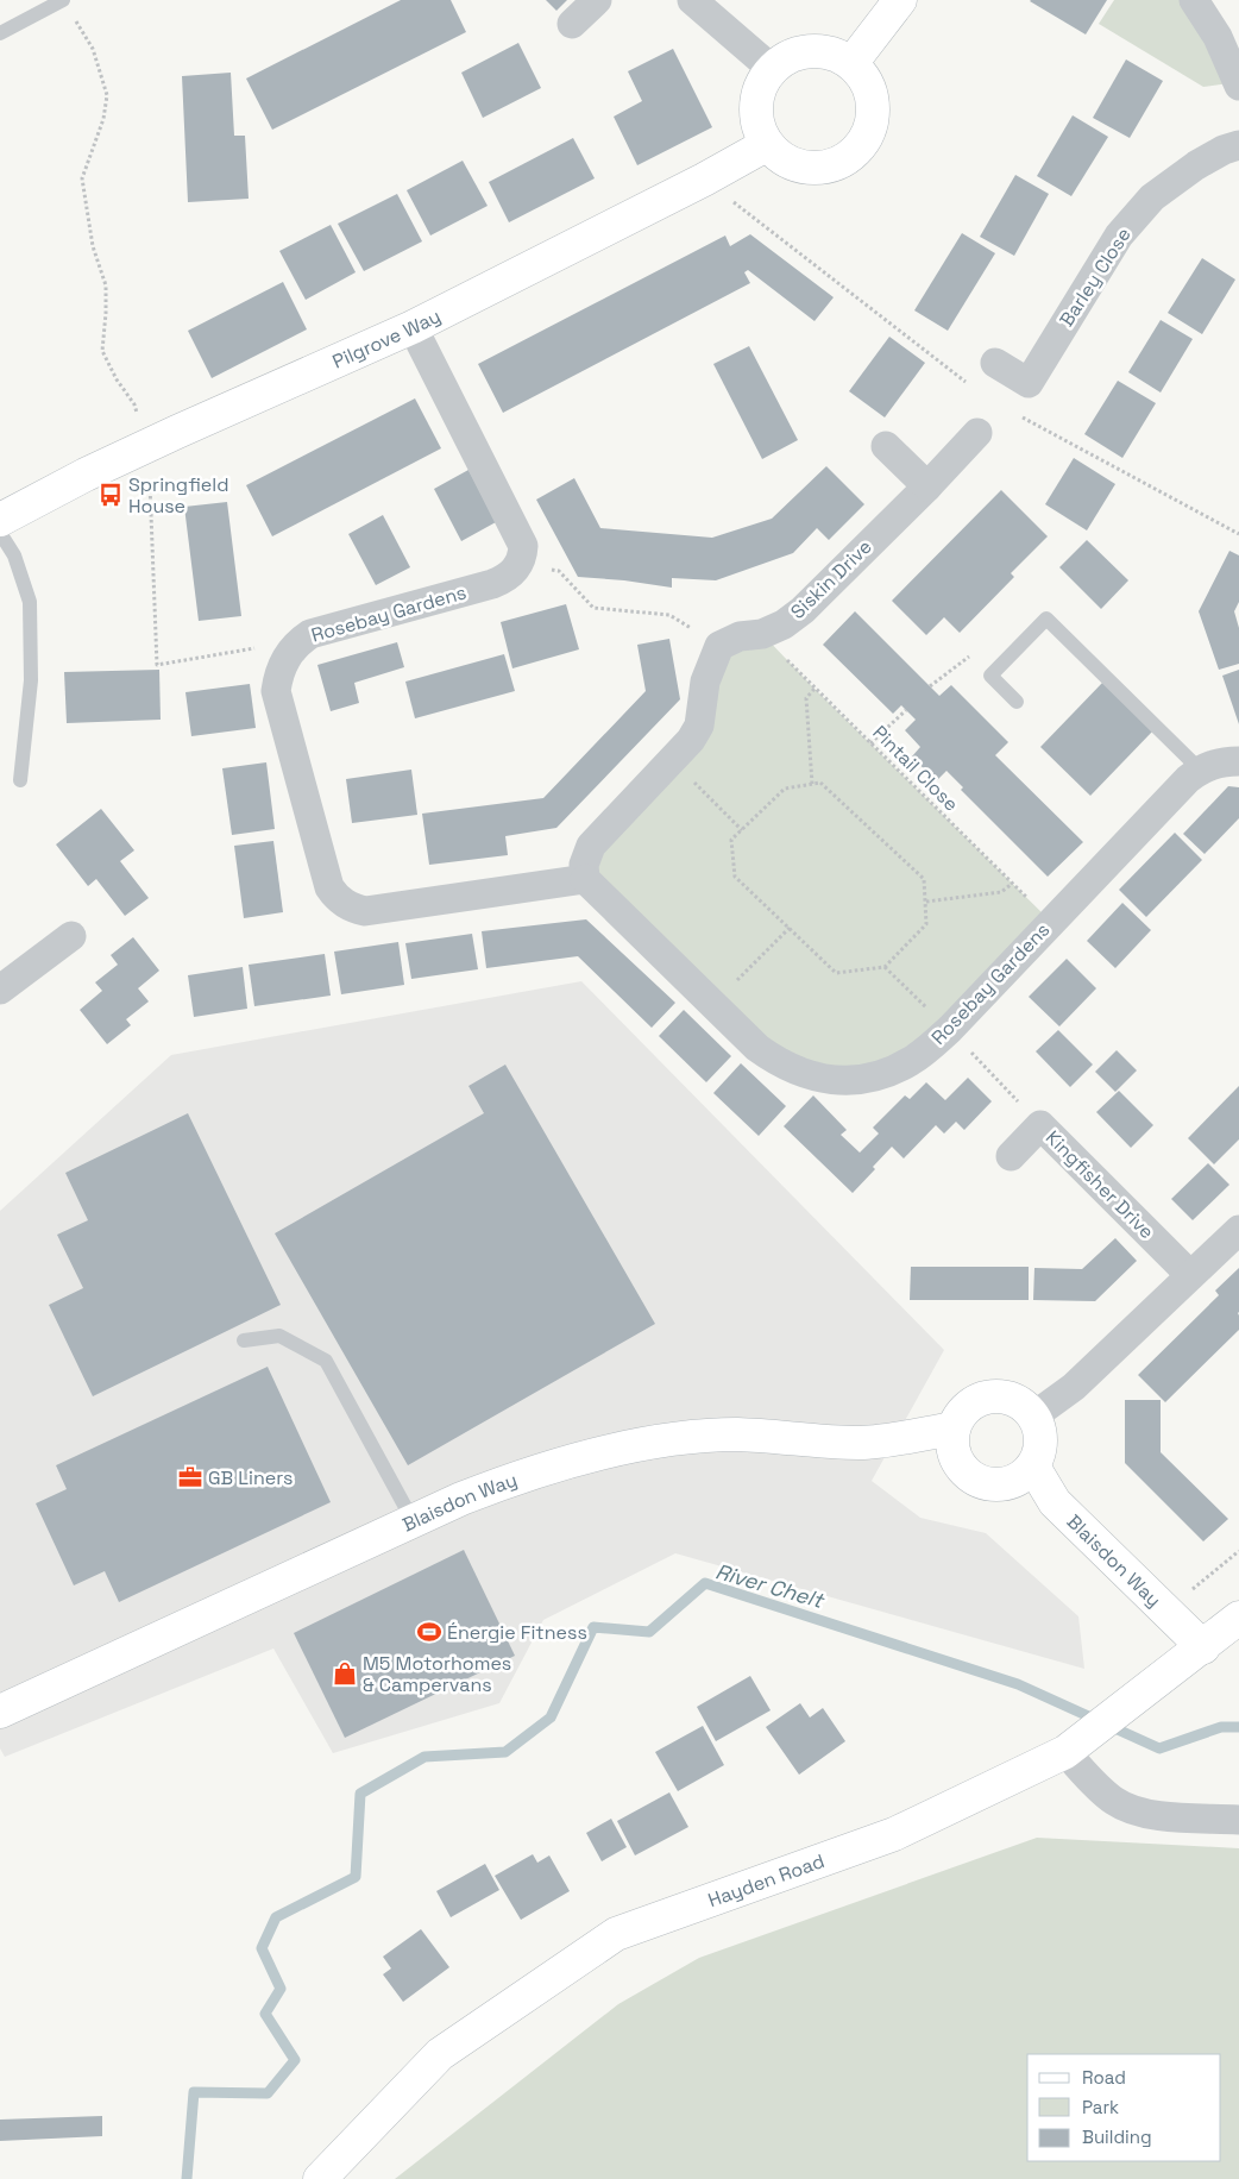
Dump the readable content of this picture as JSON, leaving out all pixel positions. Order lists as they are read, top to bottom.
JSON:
{
  "streets": {
    "street": [
      "Barley Close",
      "Pilgrove Way",
      "Siskin Drive",
      "Rosebay Gardens",
      "Kingfisher Drive",
      "Blaisdon Way",
      "Hayden Road"
    ],
    "path": ["Pintail Close"]
  },
  "crossings": [
    ["Siskin Drive", "Pintail Close"],
    ["Rosebay Gardens", "Pintail Close"],
    ["Blaisdon Way", "Hayden Road"]
  ],
  "water": ["River Chelt"],
  "places": {
    "bus stop": ["Springfield House"],
    "office": ["GB Liners"],
    "sports": ["Énergie Fitness"],
    "shop": ["M5 Motorhomes & Campervans"]
  },
  "legend": ["Road", "Park", "Building"]
}
